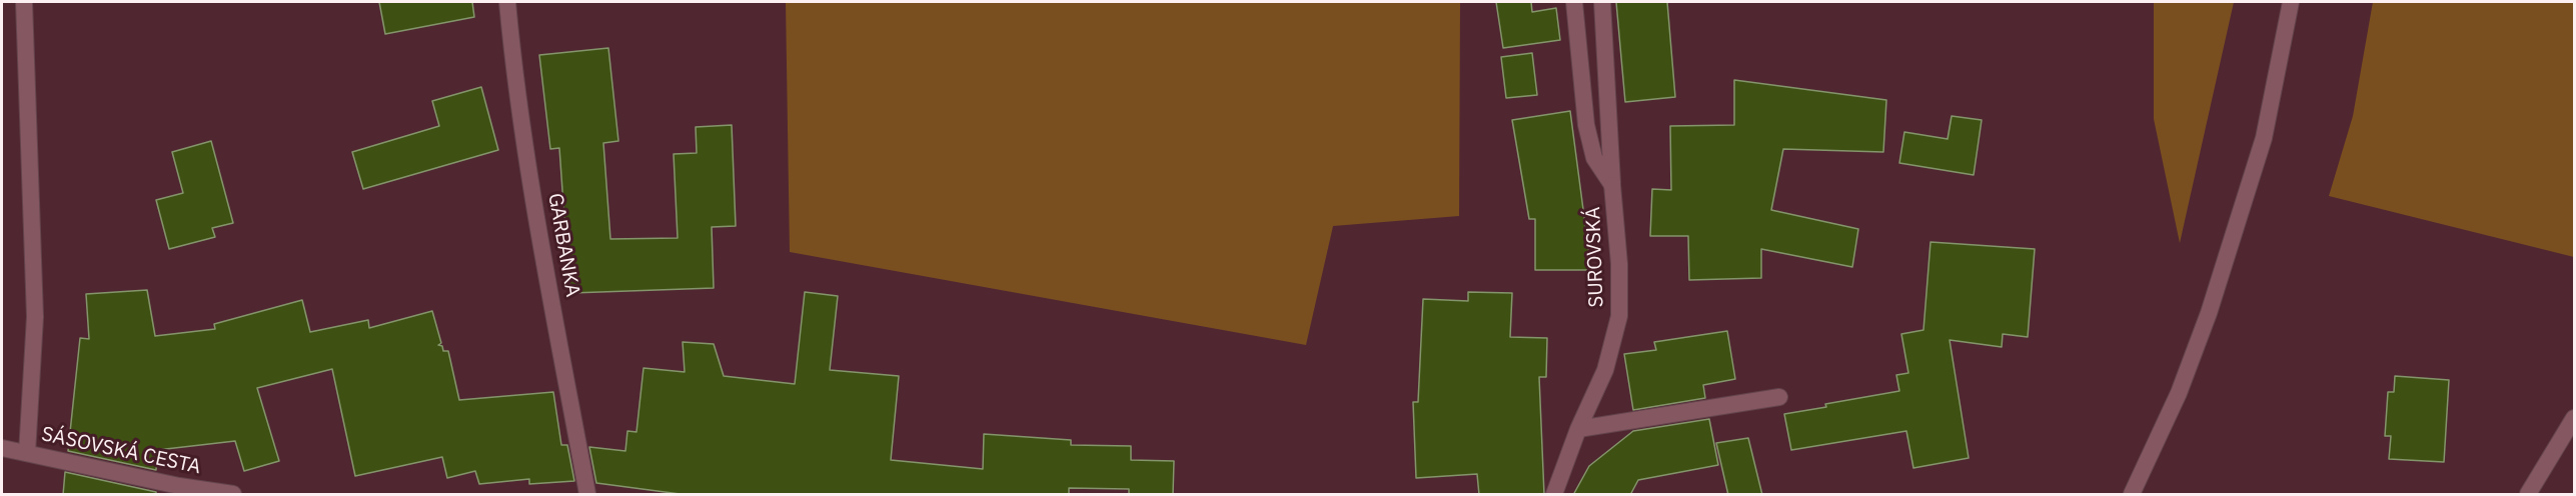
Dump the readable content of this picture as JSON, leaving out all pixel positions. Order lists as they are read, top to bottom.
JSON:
{
  "streets": {
    "street": ["GARBANKA", "SUROVSKÁ", "SÁSOVSKÁ CESTA"]
  }
}
